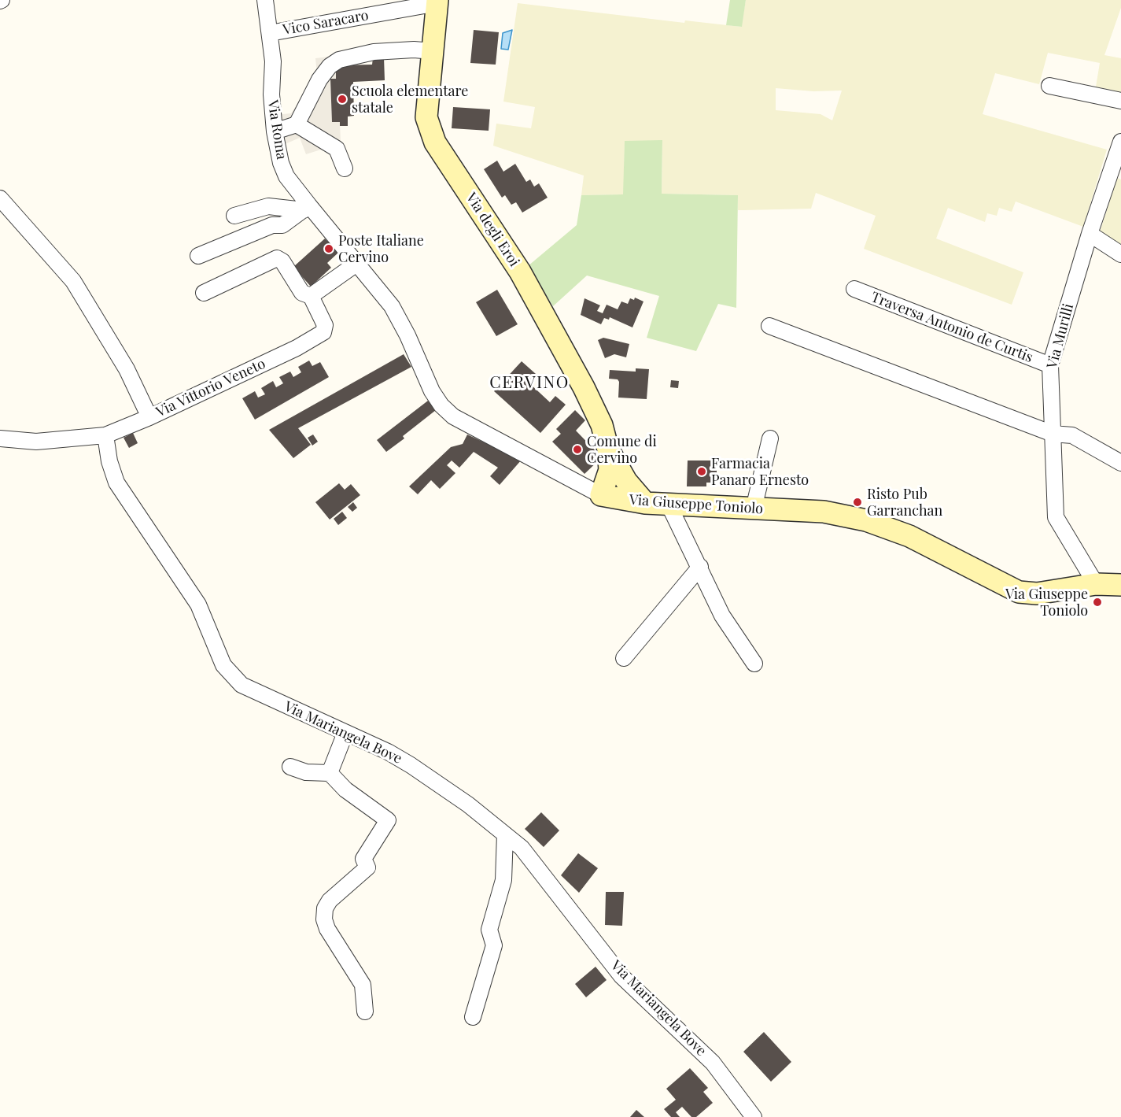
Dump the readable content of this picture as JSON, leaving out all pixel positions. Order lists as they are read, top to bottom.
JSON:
{
  "streets": {
    "street": [
      "Vico Saracaro",
      "Via Roma",
      "Via degli Eroi",
      "Traversa Antonio de Curtis",
      "Via Murilli",
      "Via Vittorio Veneto",
      "Via Giuseppe Toniolo",
      "Via Mariangela Bove"
    ]
  },
  "crossings": [
    ["Vico Saracaro", "Via Roma"],
    ["Vico Saracaro", "Via degli Eroi"],
    ["Via Roma", "Via Giuseppe Toniolo"],
    ["Via degli Eroi", "Via Giuseppe Toniolo"],
    ["Traversa Antonio de Curtis", "Via Murilli"],
    ["Via Murilli", "Via Giuseppe Toniolo"],
    ["Via Vittorio Veneto", "Via Mariangela Bove"]
  ],
  "districts": ["CERVINO"],
  "places": [
    "Scuola elementare statale",
    "Poste Italiane Cervino",
    "Comune di Cervino",
    "Farmacia Panaro Ernesto",
    "Risto Pub Garranchan",
    "Via Giuseppe Toniolo"
  ]
}
